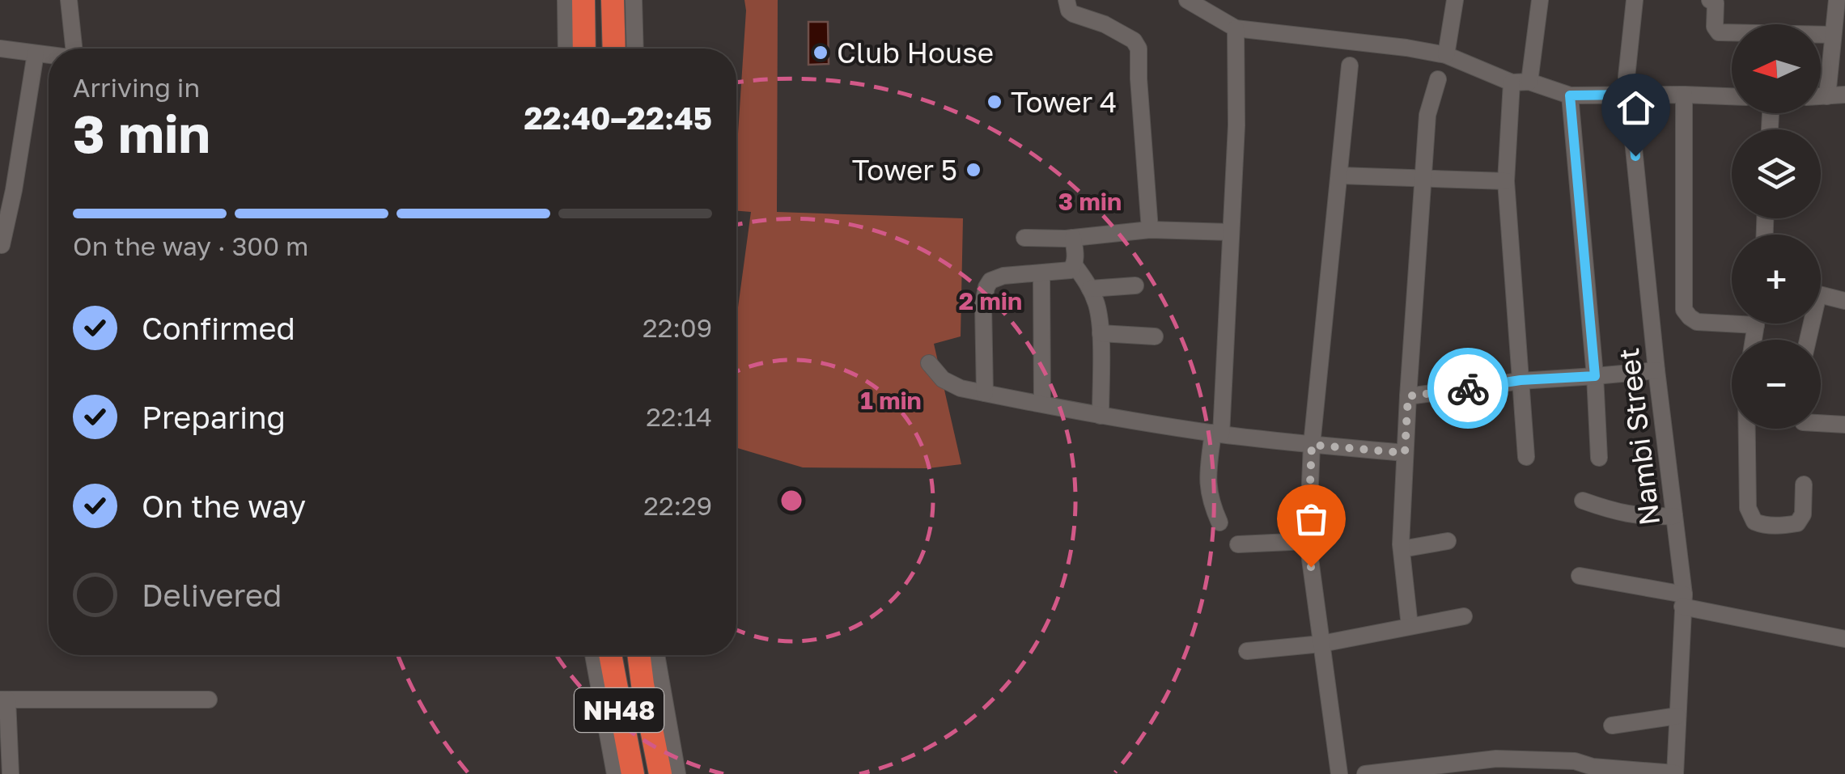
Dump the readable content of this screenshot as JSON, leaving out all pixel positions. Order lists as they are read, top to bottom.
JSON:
{
  "streets": {
    "highway": ["NH48"],
    "street": ["Nambi Street"]
  },
  "places": ["Club House", "Tower 4", "Tower 5"],
  "north": "left",
  "page": {
    "map_buttons": ["+", "−"],
    "heading": ["3 min", "Arriving in", "22:40–22:45"],
    "bar": "On the way · 300 m",
    "list": [
      ["Confirmed", "22:09"],
      ["Preparing", "22:14"],
      ["On the way", "22:29"],
      "Delivered"
    ]
  },
  "rings": ["3 min", "2 min", "1 min"]
}
